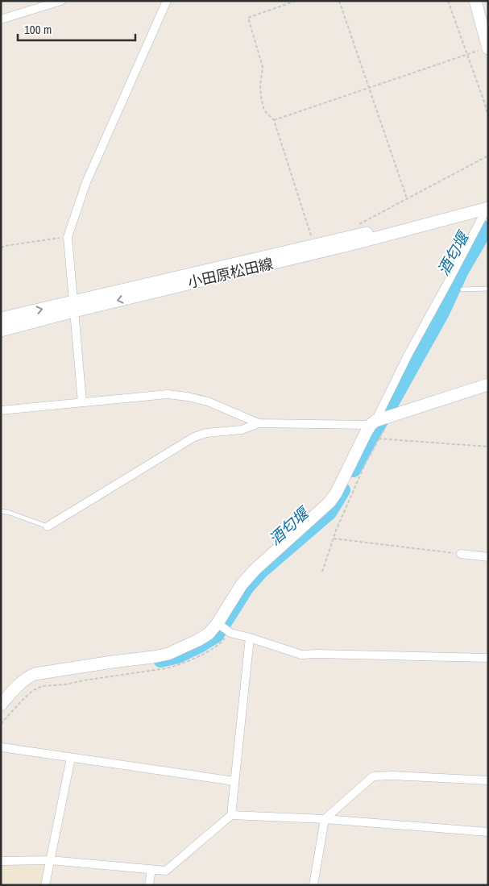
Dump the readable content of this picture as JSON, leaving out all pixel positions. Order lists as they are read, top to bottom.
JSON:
{
  "streets": {
    "main road": ["小田原松田線"]
  },
  "water": ["酒匂堰"],
  "scale_bar": "100 m"
}
